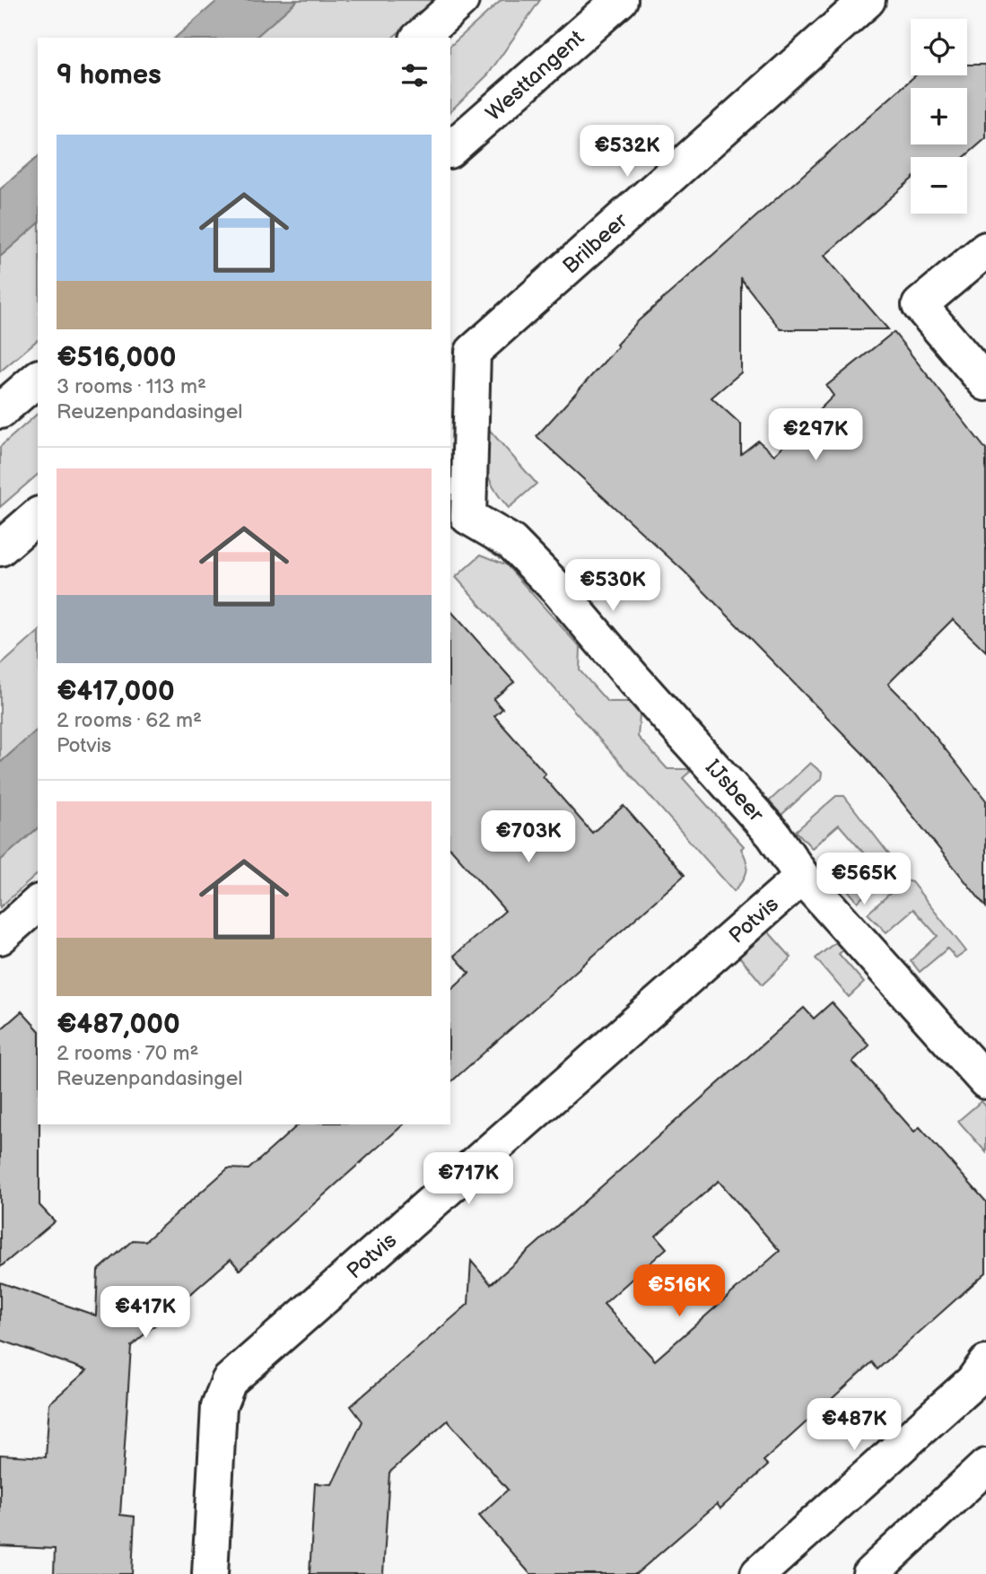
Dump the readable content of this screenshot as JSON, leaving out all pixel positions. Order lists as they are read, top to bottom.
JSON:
{
  "streets": {
    "street": [
      "Westtangent",
      "Brilbeer",
      "IJsbeer",
      "Potvis"
    ]
  },
  "crossings": [
    ["Brilbeer", "IJsbeer"],
    ["IJsbeer", "Potvis"]
  ],
  "page": {
    "map_buttons": ["+", "−"],
    "heading": "9 homes",
    "list": [
      {
        "name": "€516,000",
        "note": "3 rooms · 113 m² · Reuzenpandasingel"
      },
      {
        "name": "€417,000",
        "note": "2 rooms · 62 m² · Potvis"
      },
      {
        "name": "€487,000",
        "note": "2 rooms · 70 m² · Reuzenpandasingel"
      }
    ],
    "price": [
      "€532K",
      "€297K",
      "€530K",
      "€703K",
      "€565K",
      "€717K",
      "€516K",
      "€417K",
      "€487K"
    ]
  }
}
